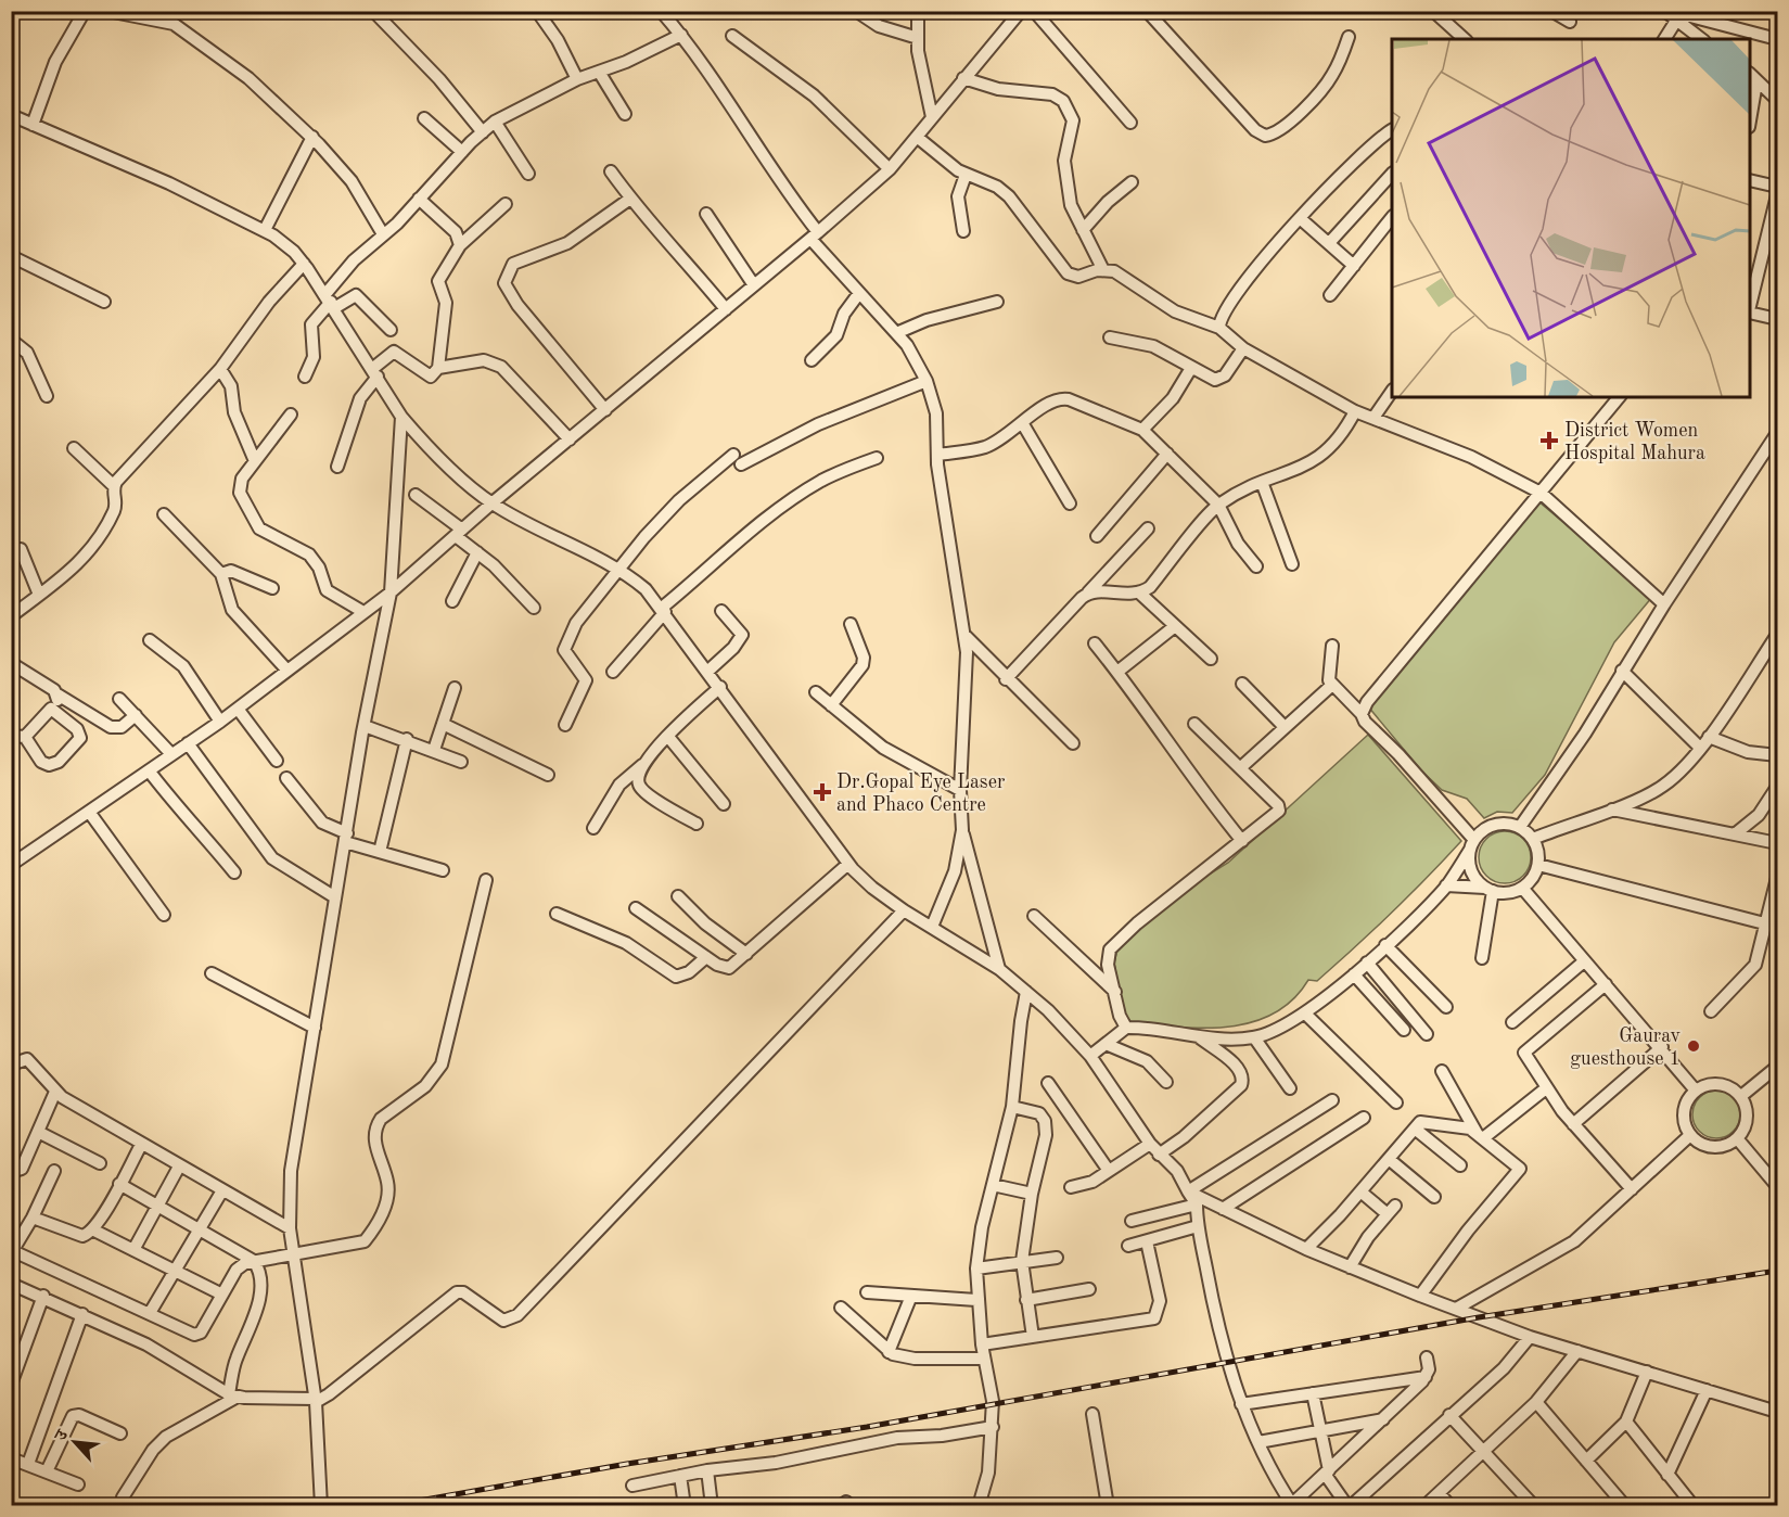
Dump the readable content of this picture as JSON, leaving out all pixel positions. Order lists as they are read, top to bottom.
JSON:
{
  "places": {
    "health": ["District Women Hospital Mahura", "Dr.Gopal Eye Laser and Phaco Centre"],
    "other": ["Gaurav guesthouse 1"]
  },
  "north": "top left"
}
